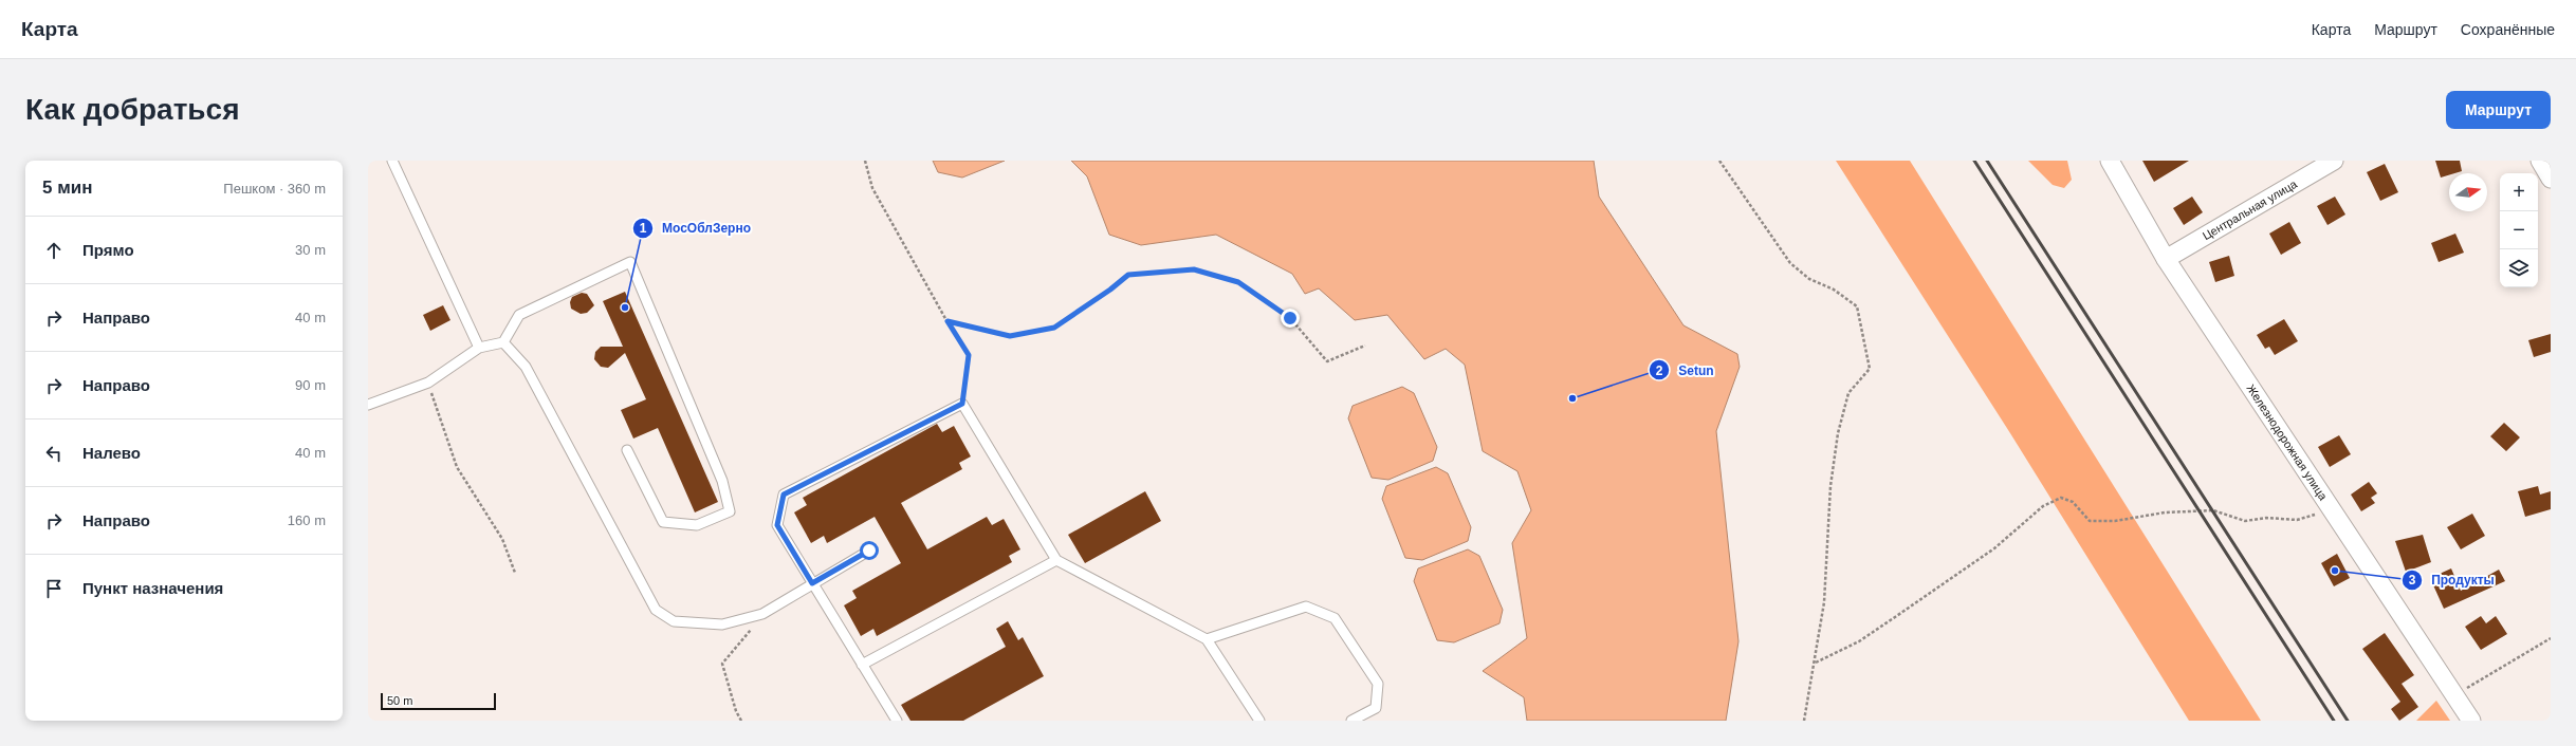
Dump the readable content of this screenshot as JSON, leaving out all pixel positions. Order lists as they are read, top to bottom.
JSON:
{
  "streets": {
    "street": ["Центральная улица", "Железнодорожная улица"]
  },
  "crossings": [
    ["Центральная улица", "Железнодорожная улица"]
  ],
  "places": ["МосОблЗерно", "Setun", "Продукты"],
  "scale_bar": "50 m",
  "north": "right",
  "page": {
    "header": "Карта",
    "nav": ["Карта", "Маршрут", "Сохранённые"],
    "buttons": "Маршрут",
    "title": "Как добраться",
    "heading": ["5 мин", "Пешком · 360 m"],
    "map_buttons": ["+", "−"],
    "list": [
      ["Прямо", "30 m"],
      ["Направо", "40 m"],
      ["Направо", "90 m"],
      ["Налево", "40 m"],
      ["Направо", "160 m"],
      "Пункт назначения"
    ],
    "scale": "50 m"
  }
}
